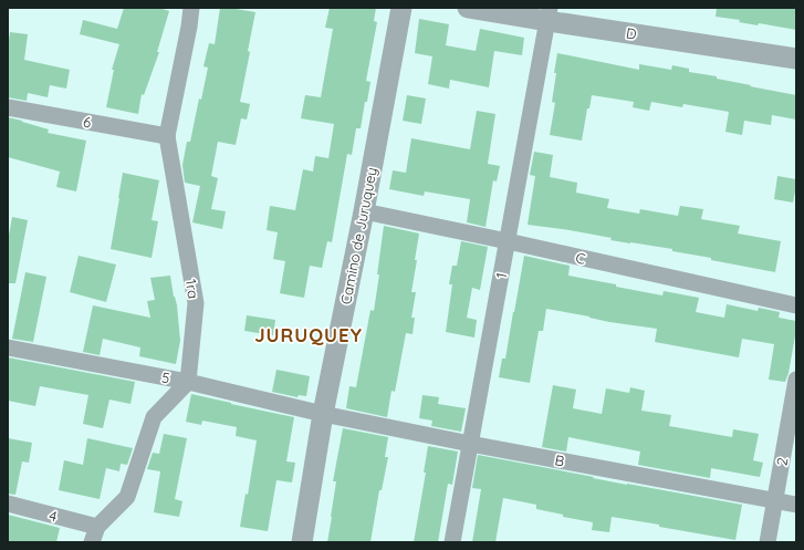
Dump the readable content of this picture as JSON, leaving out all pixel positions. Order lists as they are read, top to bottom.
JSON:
{
  "streets": {
    "street": [
      "D",
      "6",
      "Camino de Juruquey",
      "C",
      "1",
      "1ra",
      "5",
      "B",
      "2",
      "4"
    ]
  },
  "crossings": [
    ["D", "1"],
    ["6", "1ra"],
    ["Camino de Juruquey", "C"],
    ["Camino de Juruquey", "5"],
    ["Camino de Juruquey", "B"],
    ["C", "1"],
    ["1", "B"],
    ["1ra", "5"],
    ["5", "B"],
    ["B", "2"]
  ],
  "districts": ["JURUQUEY"]
}
